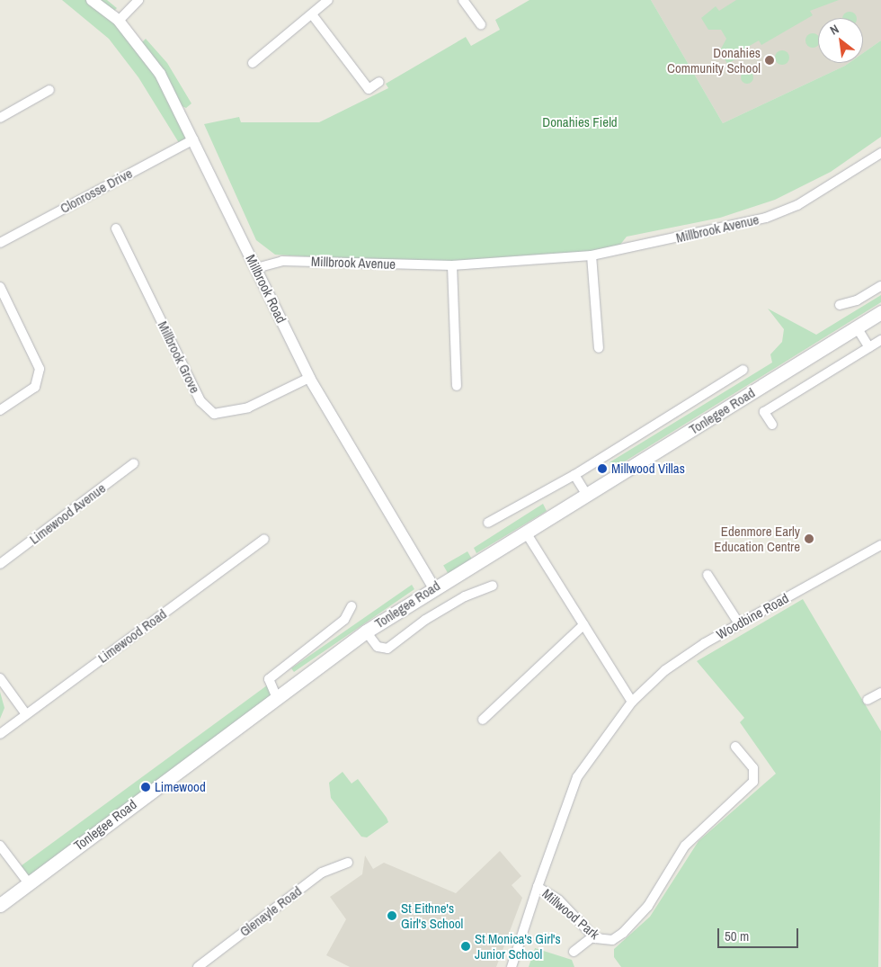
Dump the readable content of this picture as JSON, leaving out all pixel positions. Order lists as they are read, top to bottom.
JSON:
{
  "streets": {
    "main road": ["Tonlegee Road"],
    "street": [
      "Clonrosse Drive",
      "Millbrook Avenue",
      "Millbrook Road",
      "Millbrook Grove",
      "Limewood Avenue",
      "Woodbine Road",
      "Limewood Road",
      "Glenayle Road",
      "Millwood Park"
    ]
  },
  "crossings": [
    ["Clonrosse Drive", "Millbrook Road"],
    ["Millbrook Avenue", "Millbrook Road"],
    ["Millbrook Road", "Millbrook Grove"],
    ["Millbrook Road", "Tonlegee Road"],
    ["Woodbine Road", "Millwood Park"]
  ],
  "parks": ["Donahies Field"],
  "places": [
    "Donahies Community School",
    "Millwood Villas",
    "Edenmore Early Education Centre",
    "Limewood",
    "St Eithne's Girl's School",
    "St Monica's Girl's Junior School"
  ],
  "scale_bar": "50 m",
  "north": "top left"
}
